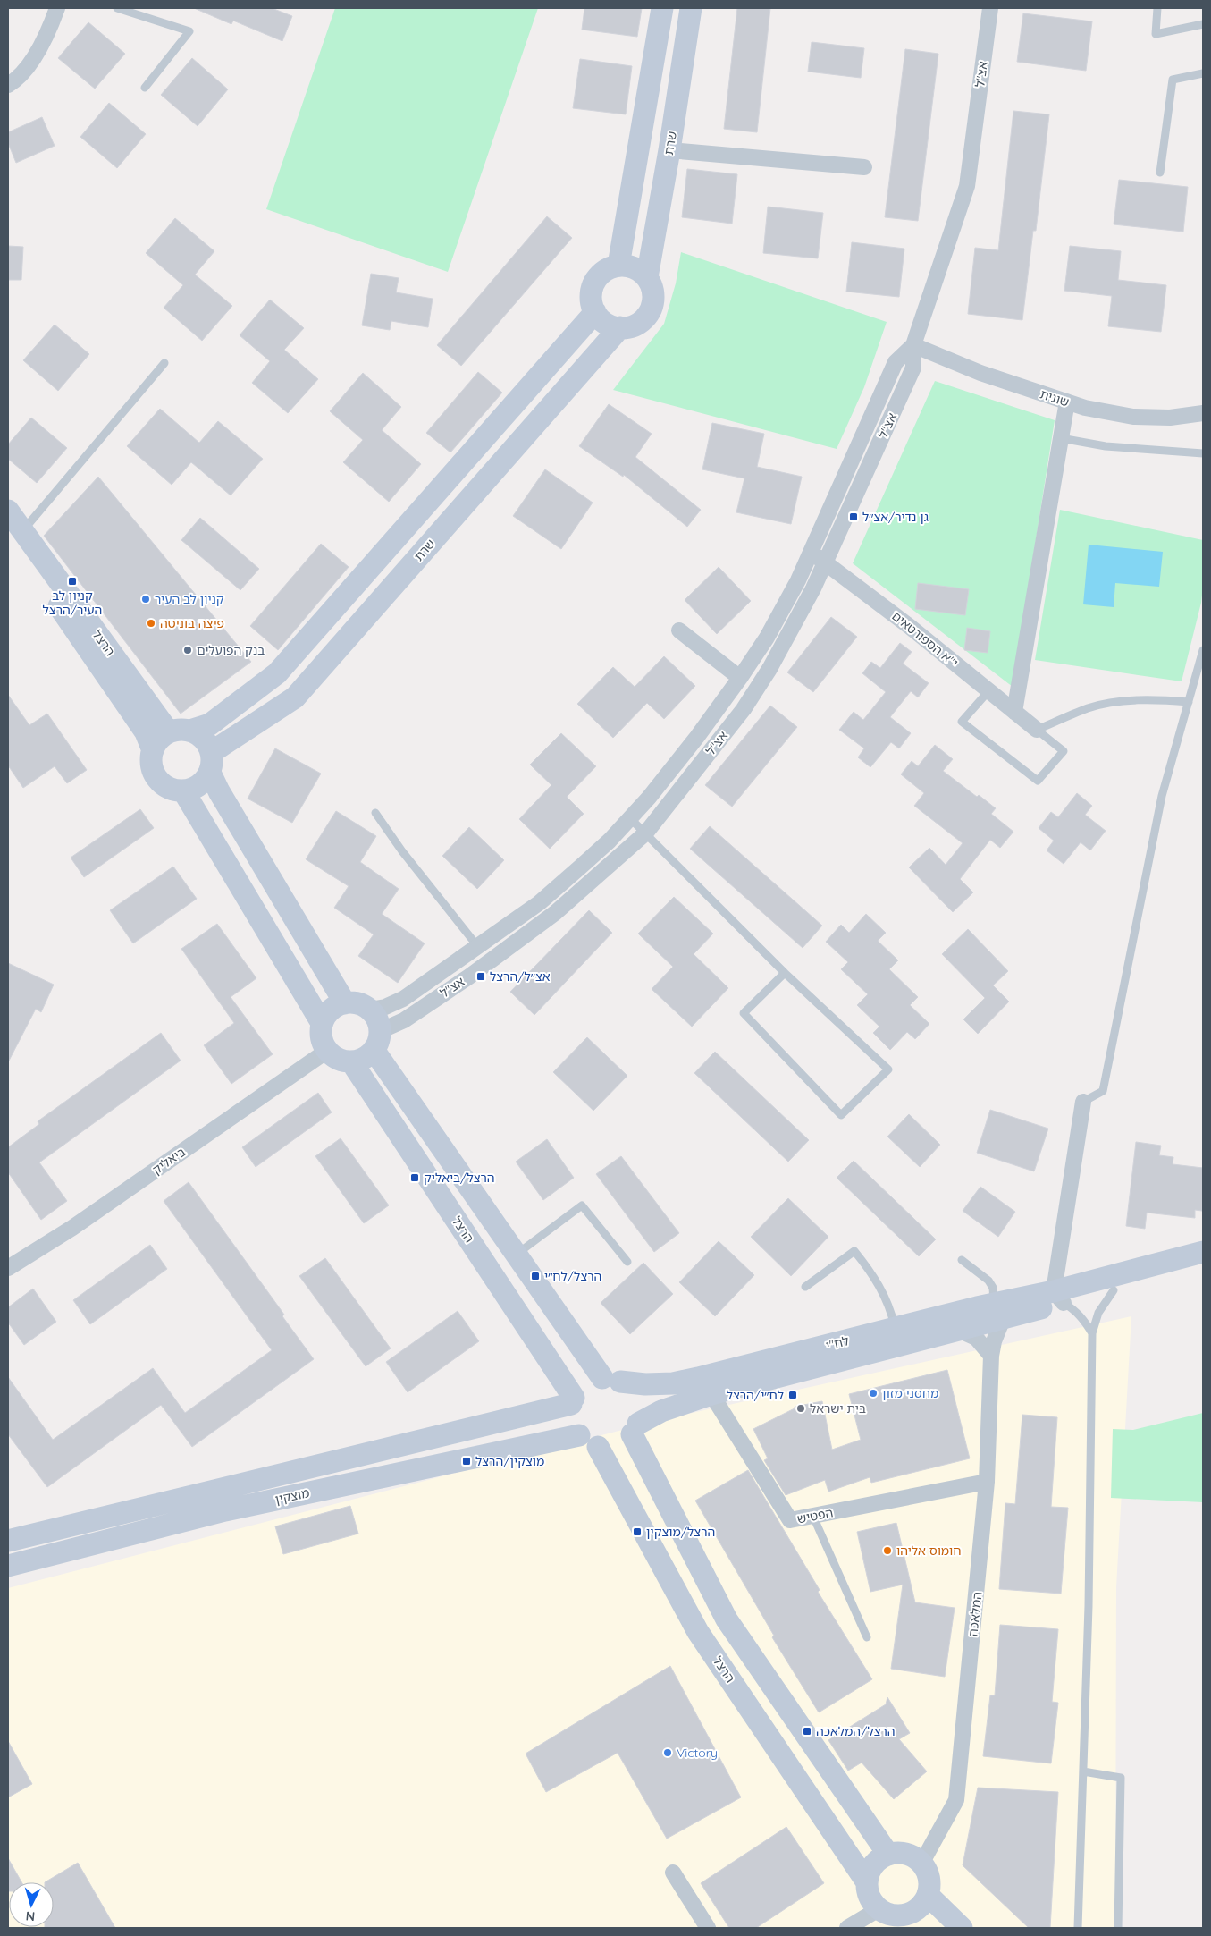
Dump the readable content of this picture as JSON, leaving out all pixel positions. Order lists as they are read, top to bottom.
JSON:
{
  "streets": {
    "street": [
      "אצ\"ל",
      "שרת",
      "שונית",
      "י''א הספורטאים",
      "הרצל",
      "ביאליק",
      "לח\"י",
      "מוצקין",
      "הפטיש",
      "המלאכה"
    ]
  },
  "crossings": [
    ["אצ\"ל", "שונית"],
    ["אצ\"ל", "י''א הספורטאים"],
    ["אצ\"ל", "הרצל"],
    ["אצ\"ל", "ביאליק"],
    ["שרת", "הרצל"],
    ["הרצל", "ביאליק"],
    ["הרצל", "לח\"י"],
    ["הרצל", "מוצקין"],
    ["הרצל", "המלאכה"],
    ["לח\"י", "מוצקין"],
    ["לח\"י", "הפטיש"],
    ["לח\"י", "המלאכה"],
    ["הפטיש", "המלאכה"]
  ],
  "places": {
    "transit": [
      "גן נדיר/אצ״ל",
      "קניון לב העיר/הרצל",
      "אצ״ל/הרצל",
      "הרצל/ביאליק",
      "הרצל/לח״י",
      "לח״י/הרצל",
      "מוצקין/הרצל",
      "הרצל/מוצקין",
      "הרצל/המלאכה"
    ],
    "other": [
      "קניון לב העיר",
      "פיצה בוניטה",
      "בנק הפועלים",
      "מחסני מזון",
      "בית ישראל",
      "חומוס אליהו",
      "Victory"
    ]
  },
  "north": "bottom"
}
